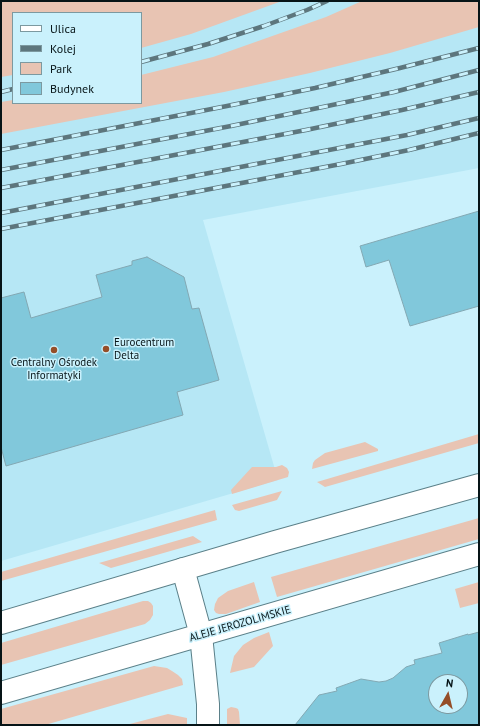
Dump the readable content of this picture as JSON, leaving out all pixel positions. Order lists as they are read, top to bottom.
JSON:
{
  "streets": {
    "main road": ["ALEJE JEROZOLIMSKIE"]
  },
  "places": ["Eurocentrum Delta", "Centralny Ośrodek Informatyki"],
  "legend": [
    "Ulica",
    "Kolej",
    "Park",
    "Budynek"
  ],
  "north": "top"
}
